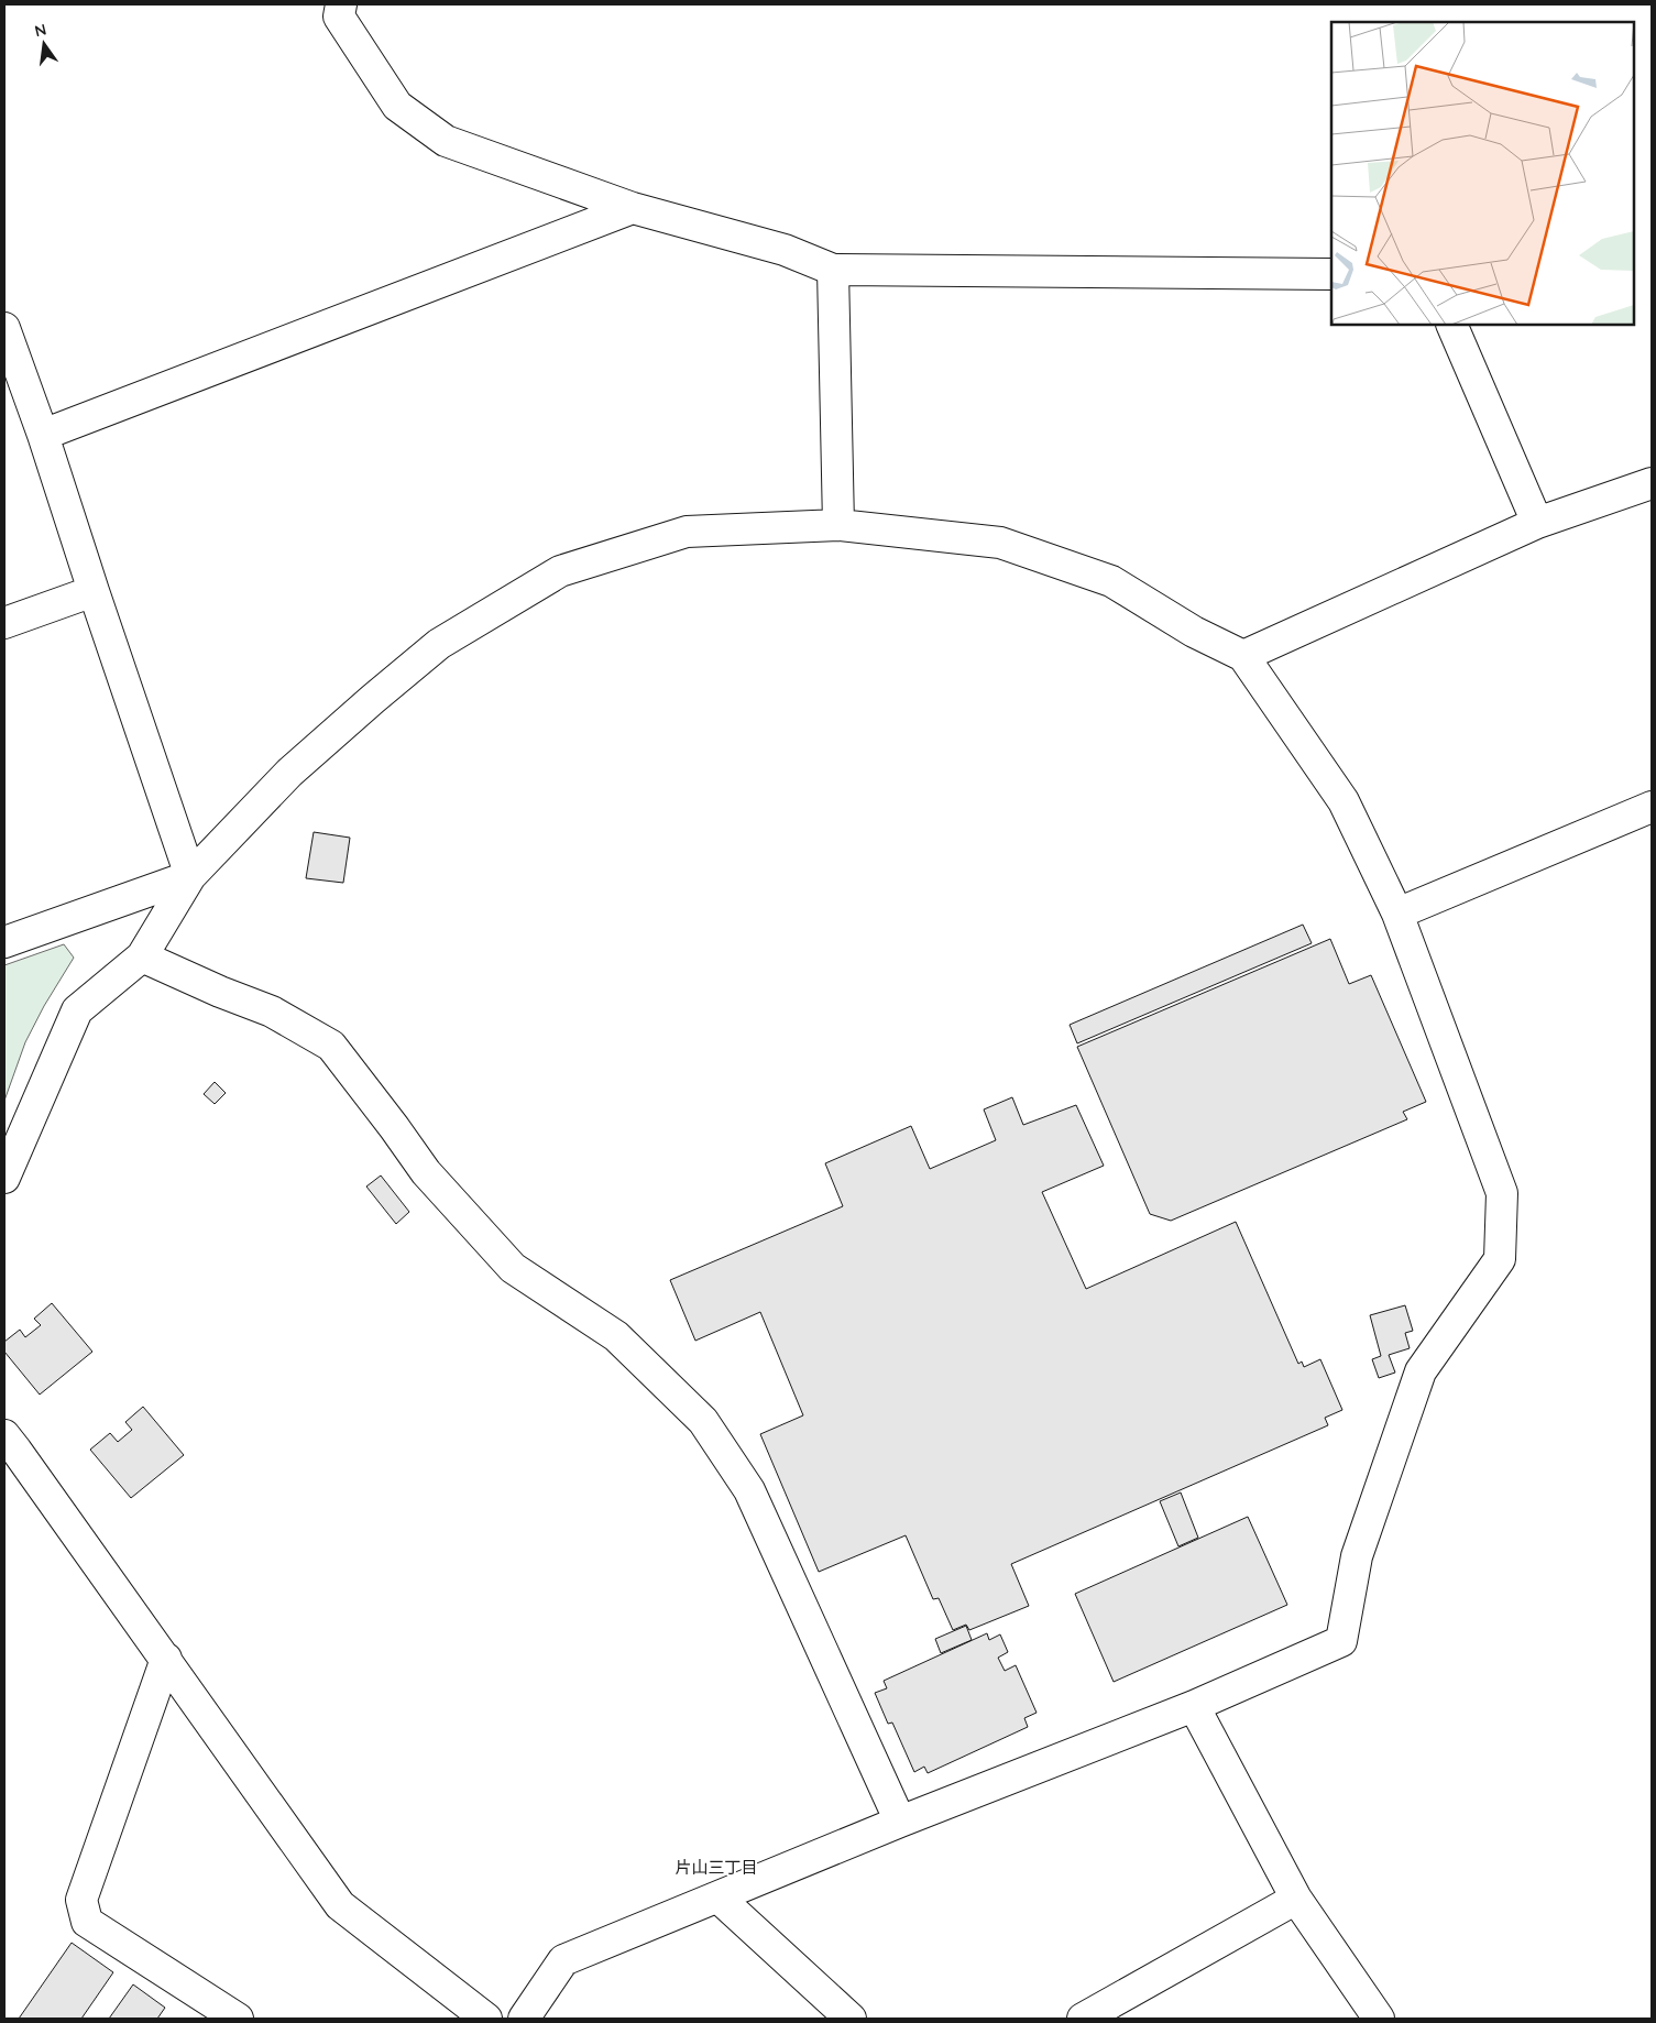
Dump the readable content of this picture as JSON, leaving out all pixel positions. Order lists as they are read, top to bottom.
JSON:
{
  "districts": ["片山三丁目"],
  "north": "top"
}
